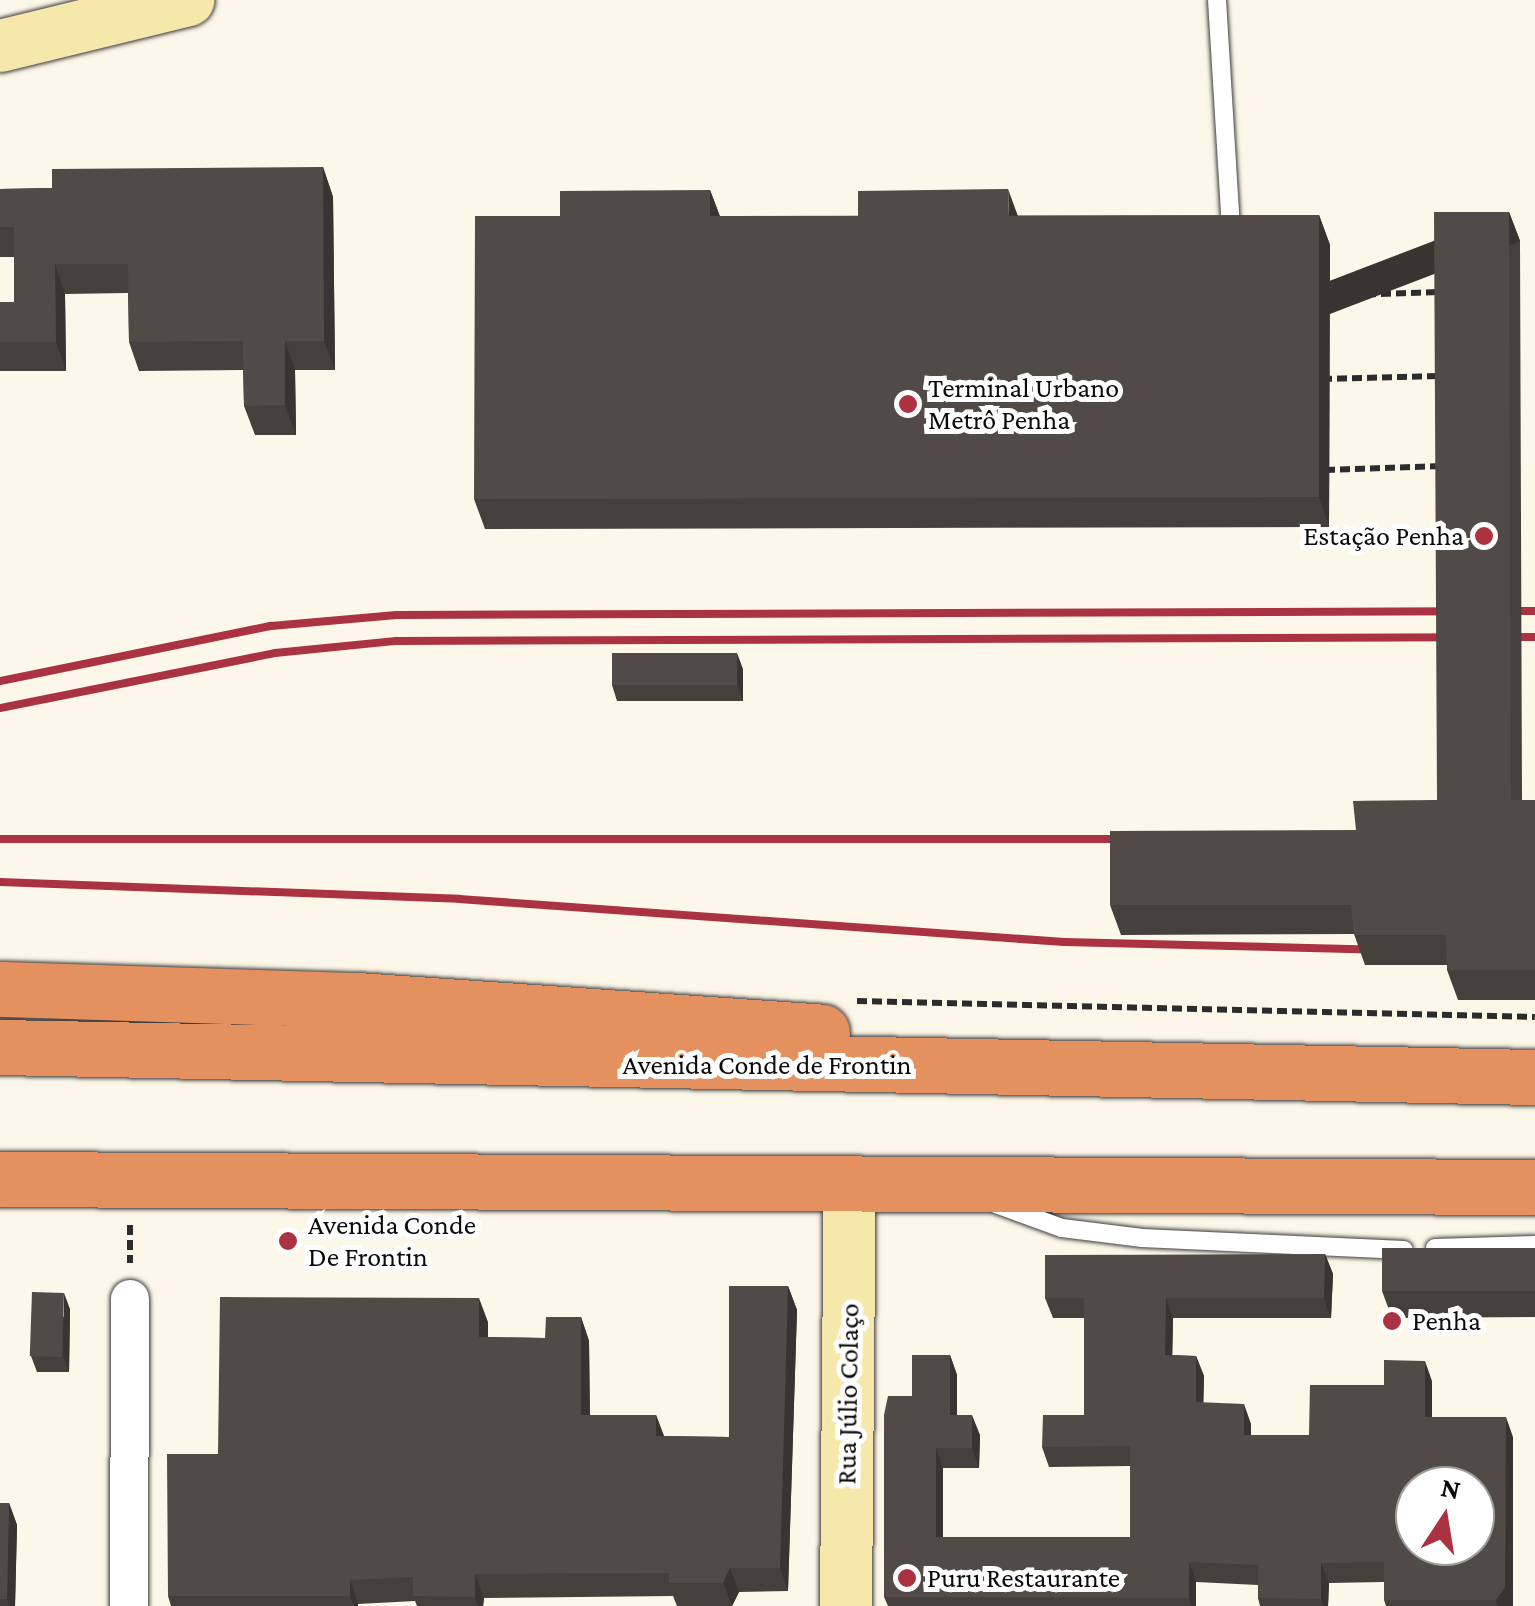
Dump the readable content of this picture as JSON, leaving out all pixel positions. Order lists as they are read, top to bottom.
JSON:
{
  "streets": {
    "highway": ["Avenida Conde de Frontin"],
    "street": ["Rua Júlio Colaço"]
  },
  "places": [
    "Terminal Urbano Metrô Penha",
    "Estação Penha",
    "Avenida Conde De Frontin",
    "Penha",
    "Puru Restaurante"
  ],
  "north": "top"
}
